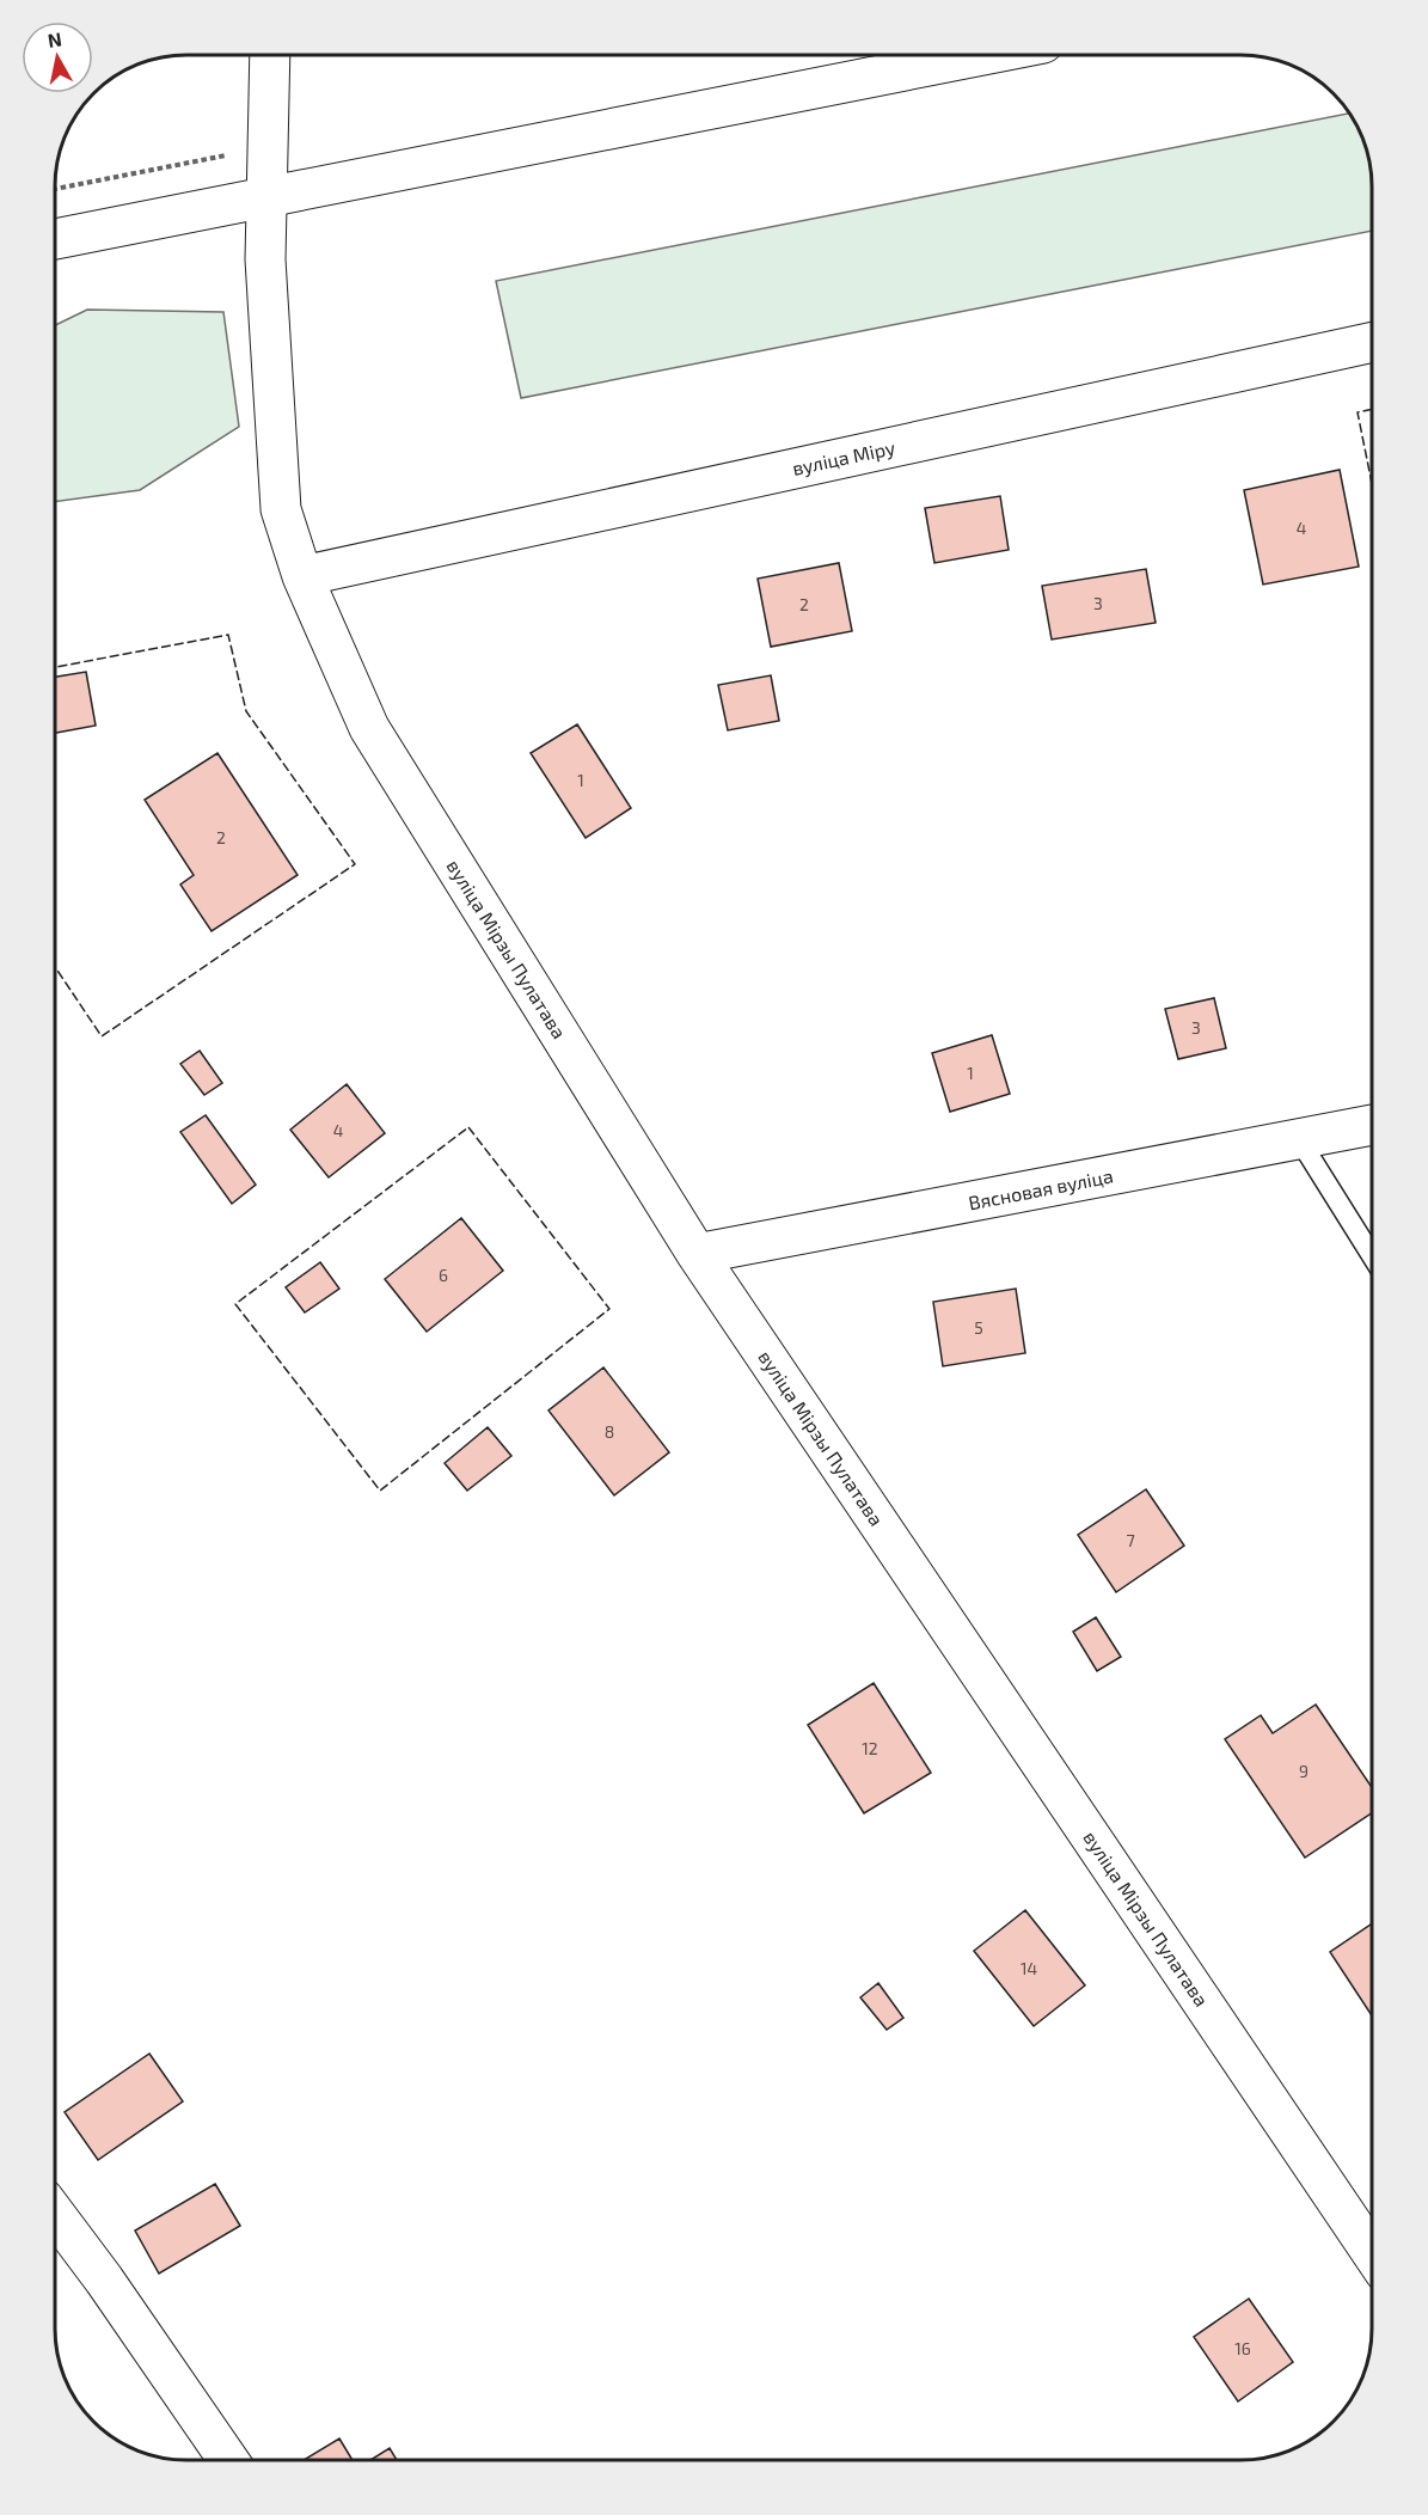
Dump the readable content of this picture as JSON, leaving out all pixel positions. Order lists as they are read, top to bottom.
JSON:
{
  "streets": {
    "street": ["вуліца Міру", "вуліца Мірзы Пулатава", "Вясновая вуліца"]
  },
  "crossings": [
    ["вуліца Міру", "вуліца Мірзы Пулатава"],
    ["вуліца Мірзы Пулатава", "Вясновая вуліца"]
  ],
  "house_numbers": [
    "4",
    "3",
    "2",
    "1",
    "2",
    "3",
    "1",
    "4",
    "6",
    "5",
    "8",
    "7",
    "12",
    "9",
    "14",
    "16"
  ],
  "north": "top"
}
